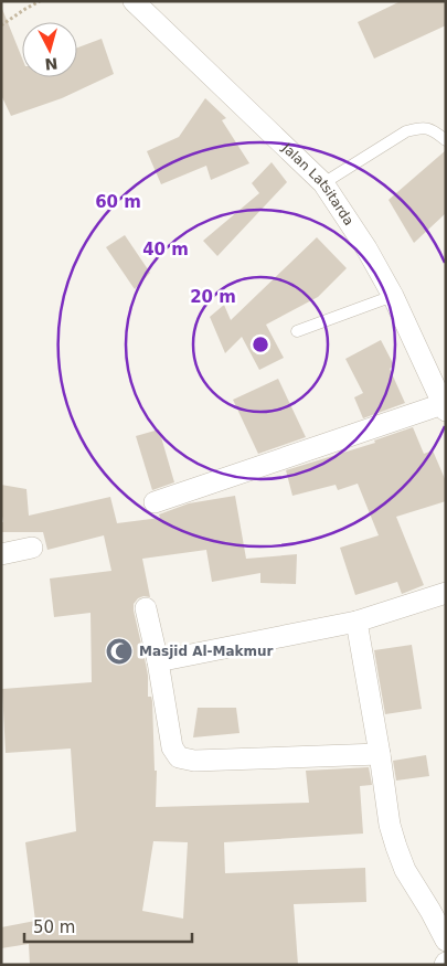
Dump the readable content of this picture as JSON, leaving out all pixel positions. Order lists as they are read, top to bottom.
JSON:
{
  "streets": {
    "street": ["Jalan Latsitarda"]
  },
  "places": {
    "mosque": ["Masjid Al-Makmur"]
  },
  "scale_bar": "50 m",
  "north": "bottom",
  "rings": ["60 m", "40 m", "20 m"]
}
